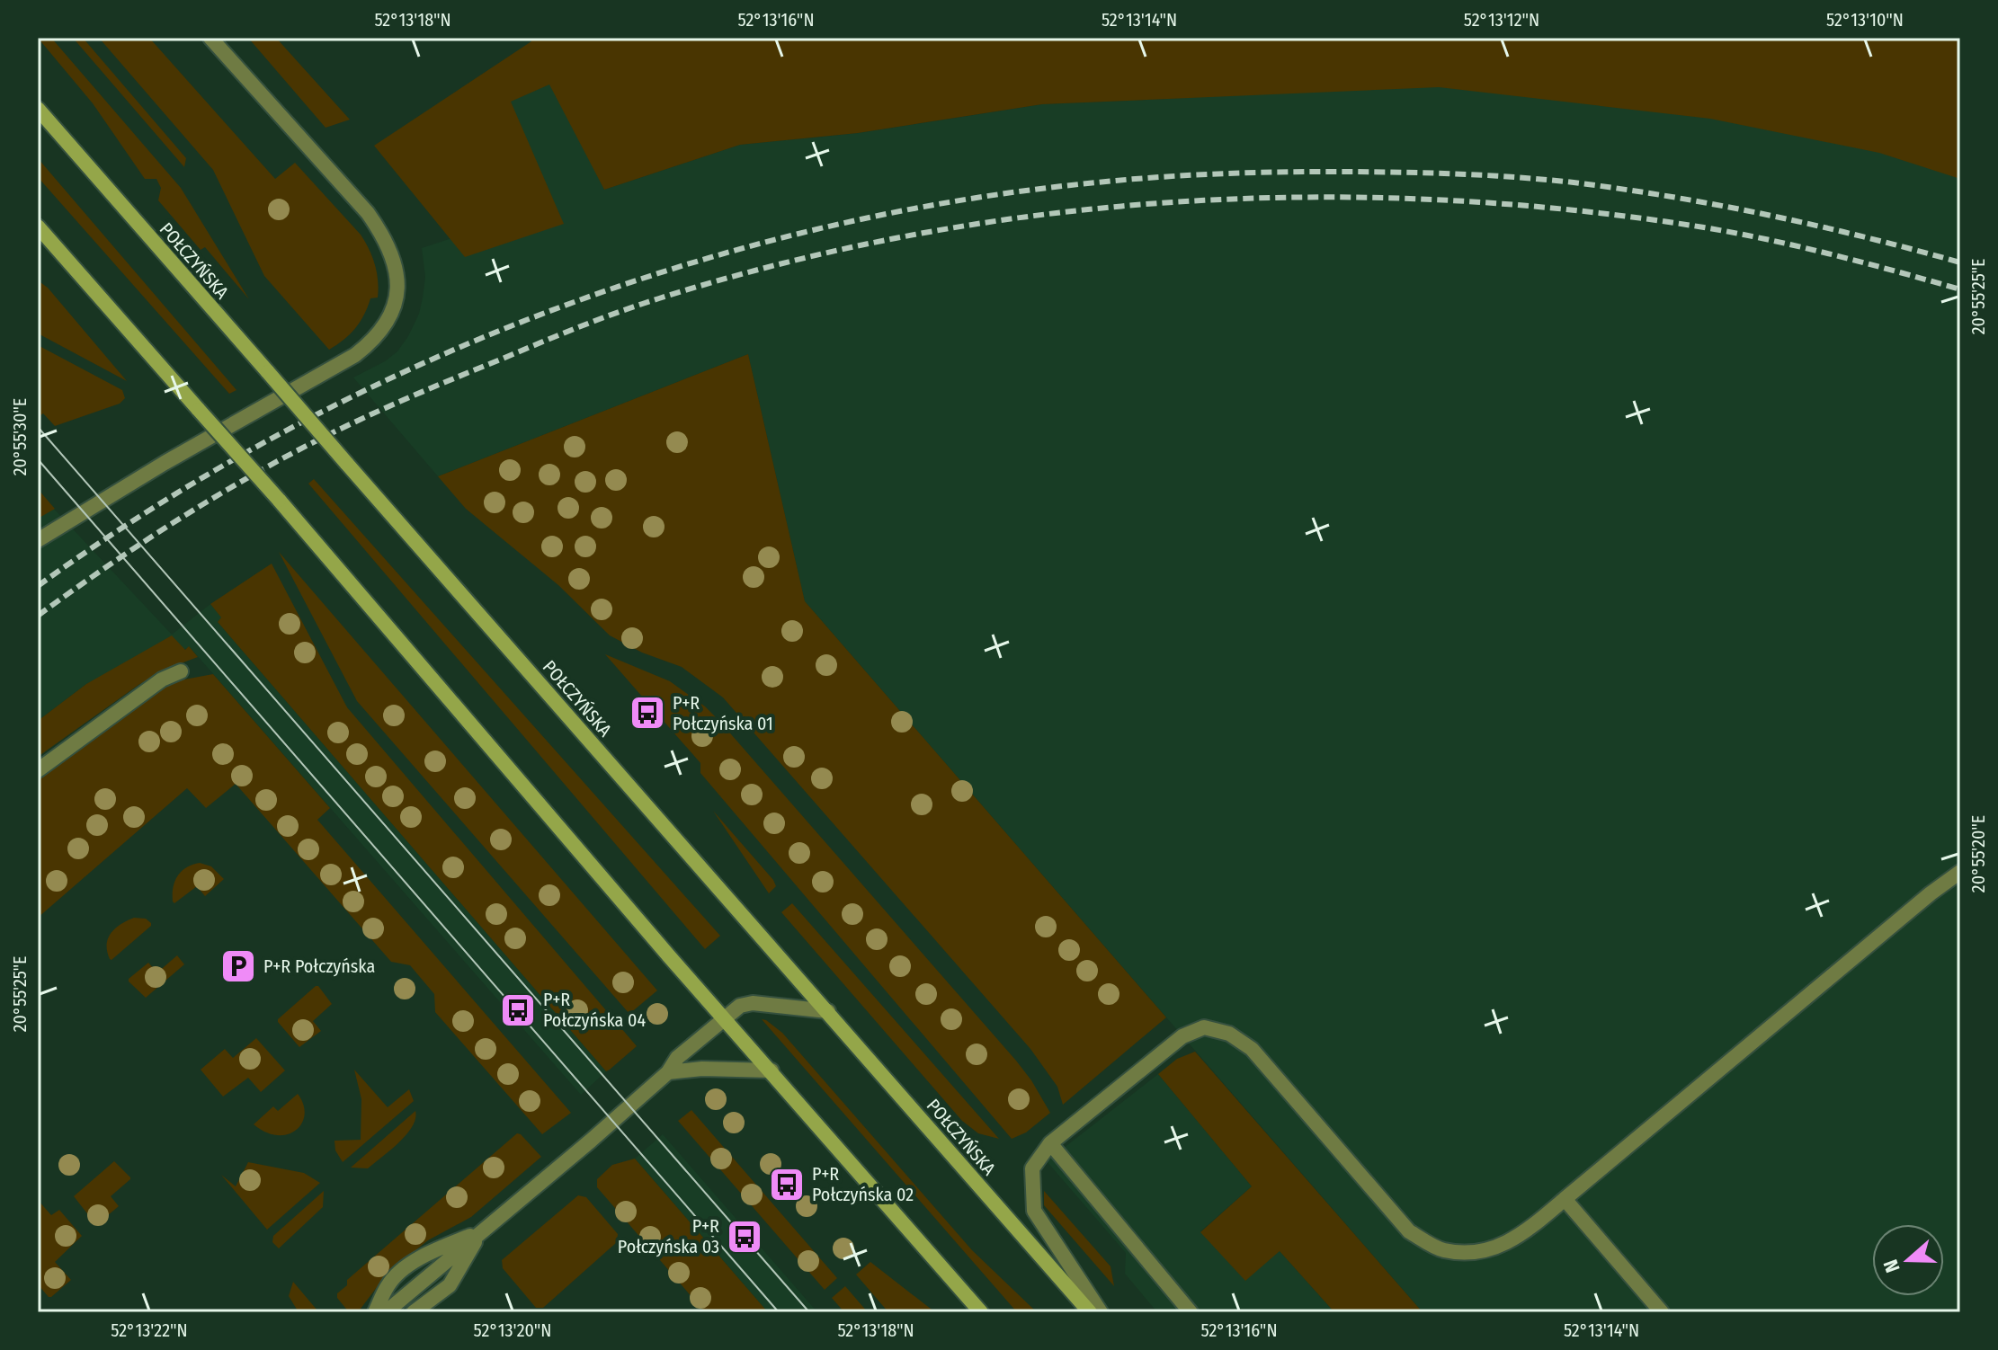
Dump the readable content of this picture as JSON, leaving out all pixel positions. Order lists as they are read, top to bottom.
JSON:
{
  "streets": {
    "main road": ["POŁCZYŃSKA"]
  },
  "places": {
    "bus stop": [
      "P+R Połczyńska 01",
      "P+R Połczyńska 04",
      "P+R Połczyńska 02",
      "P+R Połczyńska 03"
    ],
    "parking": ["P+R Połczyńska"]
  },
  "north": "left",
  "coordinates": [
    "52°13'18\"N",
    "52°13'16\"N",
    "52°13'14\"N",
    "52°13'12\"N",
    "52°13'10\"N",
    "20°55'25\"E",
    "20°55'30\"E",
    "20°55'20\"E",
    "52°13'22\"N",
    "52°13'20\"N"
  ]
}
